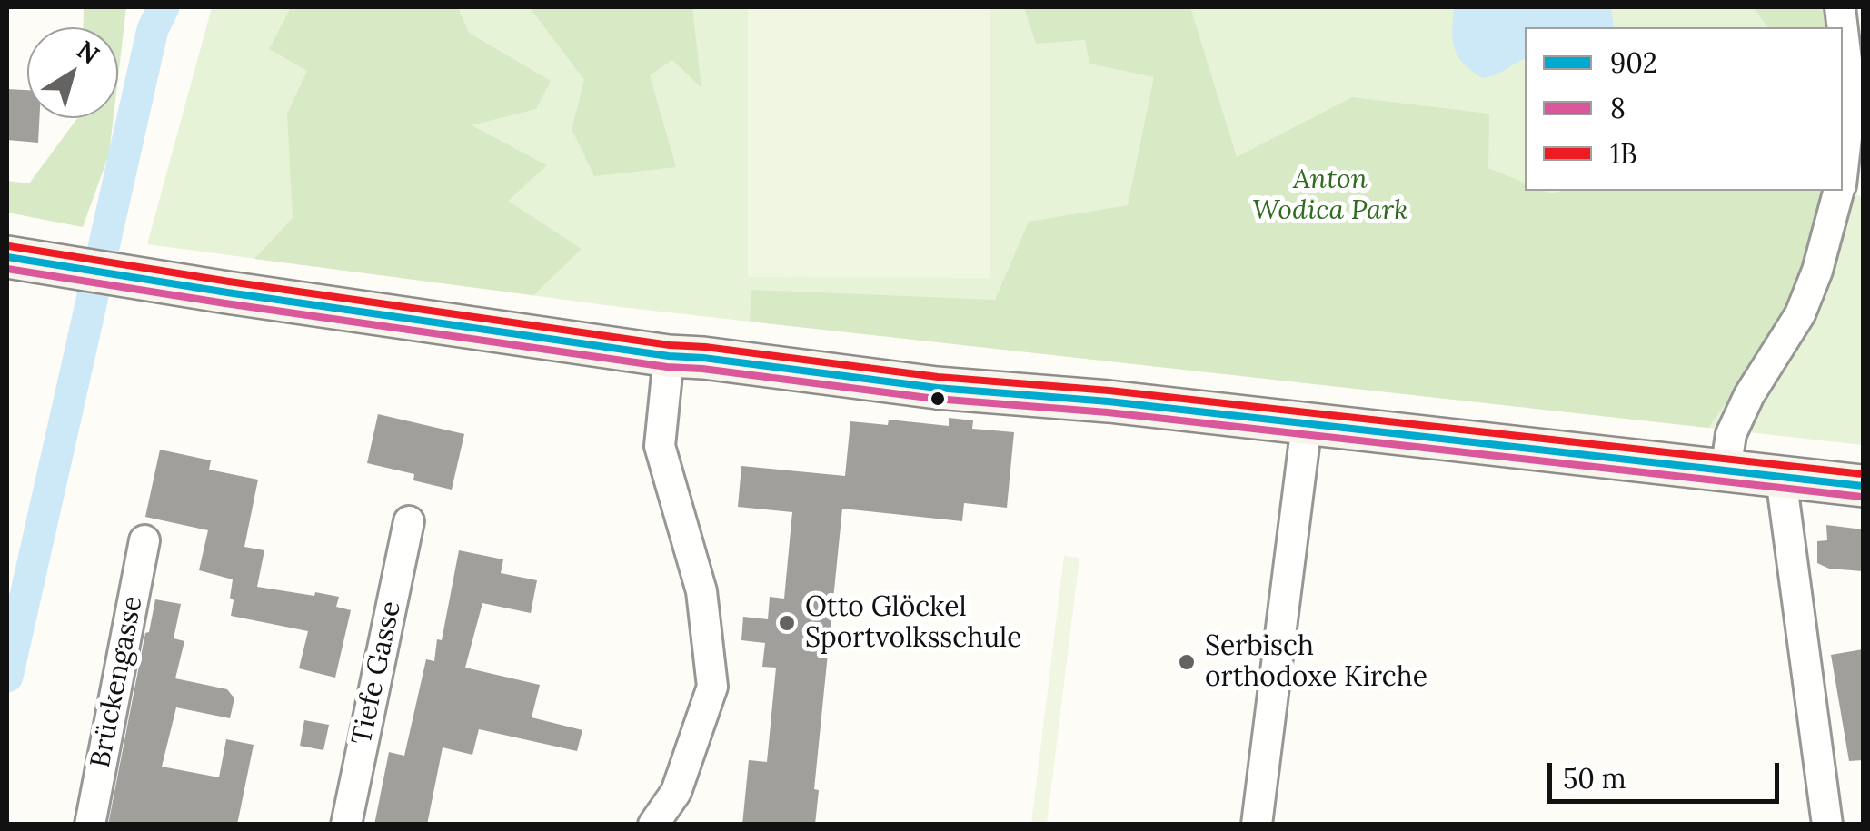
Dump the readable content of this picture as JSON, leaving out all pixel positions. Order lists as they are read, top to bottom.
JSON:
{
  "streets": {
    "street": ["Tiefe Gasse", "Brückengasse"]
  },
  "parks": ["Anton Wodica Park"],
  "places": ["Otto Glöckel Sportvolksschule", "Serbisch orthodoxe Kirche"],
  "lines": ["transit line 1B", "transit line 902", "transit line 8"],
  "legend": ["902", "8", "1B"],
  "scale_bar": "50 m",
  "north": "top right"
}
